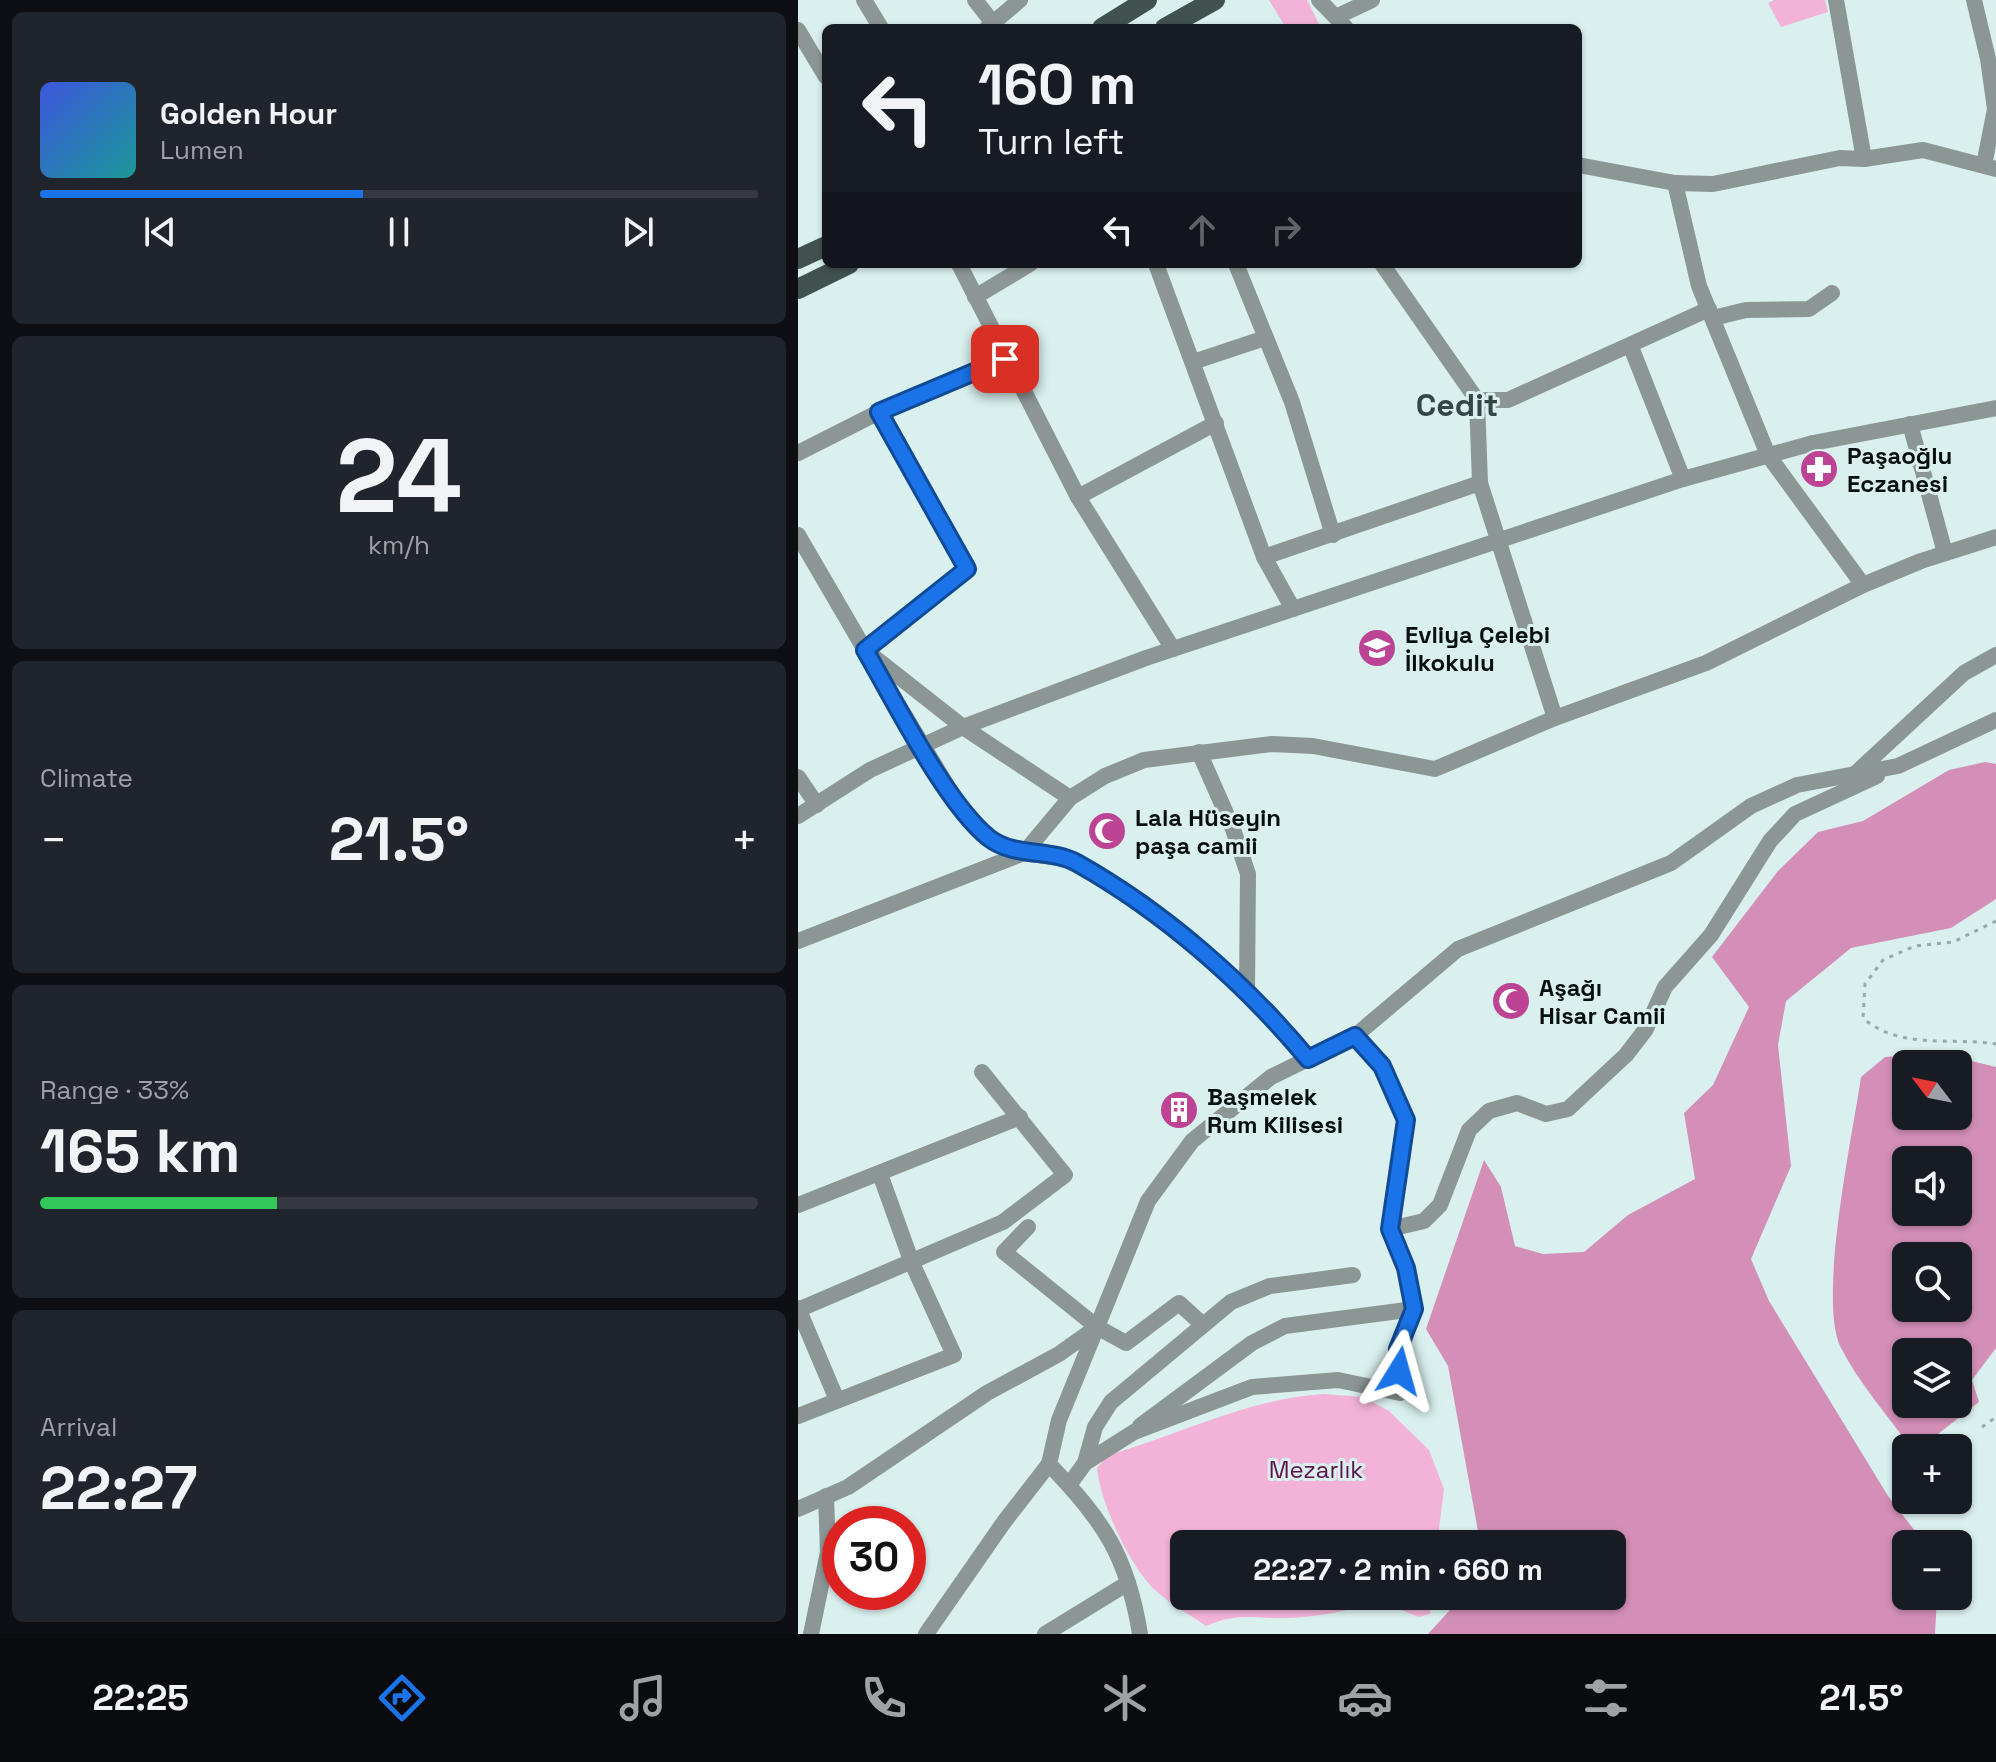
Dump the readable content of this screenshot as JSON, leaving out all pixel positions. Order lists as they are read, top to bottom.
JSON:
{
  "districts": ["Cedit"],
  "parks": ["Mezarlık"],
  "places": {
    "pharmacy": ["Paşaoğlu Eczanesi"],
    "school or university": ["Evliya Çelebi İlkokulu"],
    "mosque": ["Lala Hüseyin paşa camii", "Aşağı Hisar Camii"],
    "building": ["Başmelek Rum Kilisesi"]
  },
  "north": "top left",
  "page": {
    "turn": ["160 m", "Turn left"],
    "song": ["Golden Hour", "Lumen"],
    "tile": [
      ["24", "km/h"],
      "Climate",
      ["Range · 33%", "165 km"],
      ["Arrival", "22:27"]
    ],
    "heat": ["−", "21.5°", "+"],
    "map_buttons": ["+", "−"],
    "limit": "30",
    "trip": "22:27 · 2 min · 660 m",
    "tabs": ["22:25", "21.5°"]
  }
}
